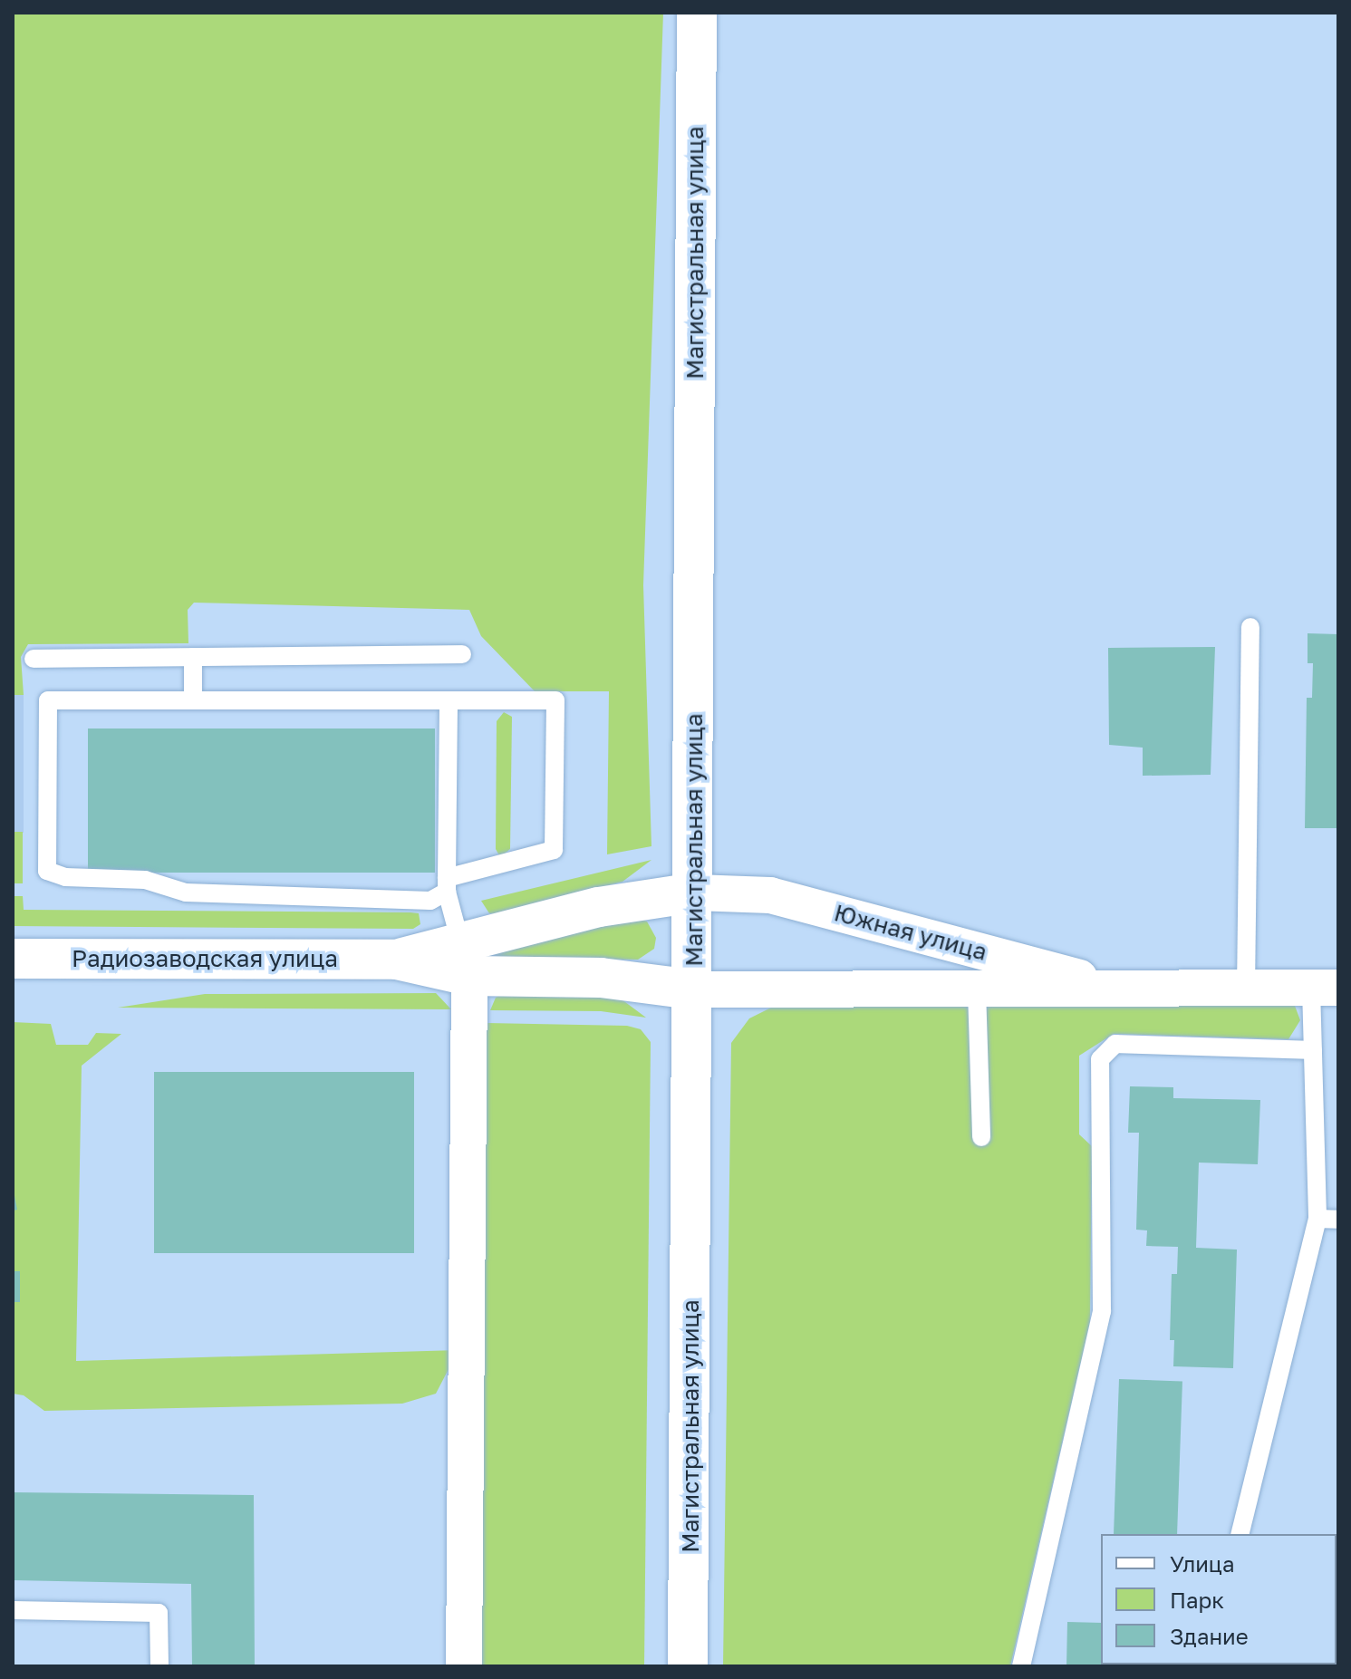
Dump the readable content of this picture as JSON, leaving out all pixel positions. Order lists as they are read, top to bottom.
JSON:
{
  "streets": {
    "main road": ["Магистральная улица", "Радиозаводская улица"],
    "street": ["Южная улица"]
  },
  "crossings": [
    ["Магистральная улица", "Южная улица"],
    ["Магистральная улица", "Радиозаводская улица"],
    ["Южная улица", "Радиозаводская улица"]
  ],
  "legend": ["Улица", "Парк", "Здание"]
}
